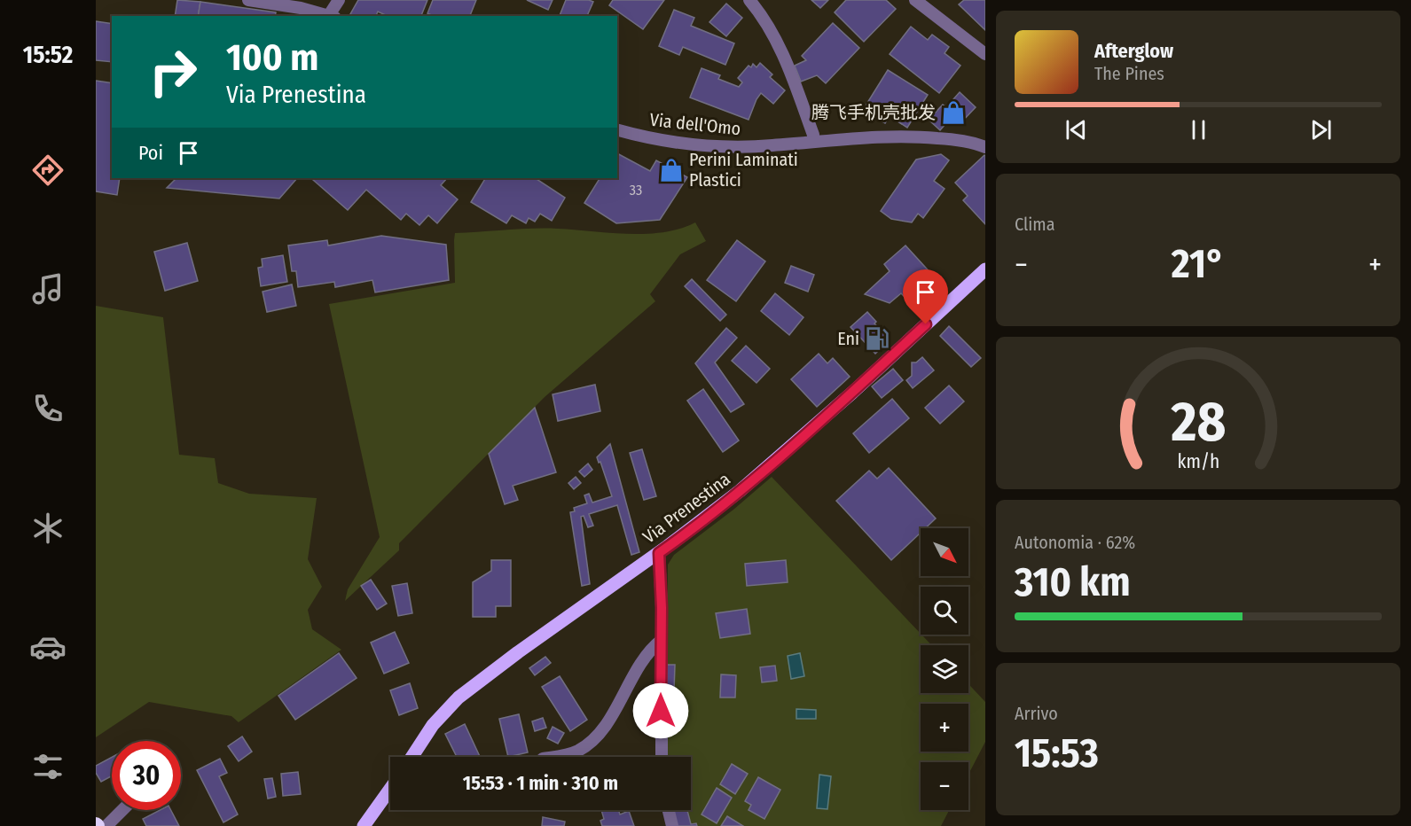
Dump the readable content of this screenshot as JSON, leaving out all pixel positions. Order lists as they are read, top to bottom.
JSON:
{
  "streets": {
    "main road": ["Via Prenestina"],
    "street": ["Via dell'Omo"]
  },
  "places": {
    "shop": ["腾飞手机壳批发", "Perini Laminati Plastici"],
    "fuel station": ["Eni"]
  },
  "house_numbers": ["33"],
  "north": "bottom right",
  "page": {
    "tabs": "15:52",
    "turn": ["100 m", "Via Prenestina"],
    "song": ["Afterglow", "The Pines"],
    "then": "Poi",
    "tile": [
      "Clima",
      ["Autonomia · 62%", "310 km"],
      ["Arrivo", "15:53"]
    ],
    "heat": ["−", "21°", "+"],
    "map_buttons": ["+", "−"],
    "limit": "30",
    "trip": "15:53 · 1 min · 310 m",
    "gauge": ["28", "km/h"]
  }
}
